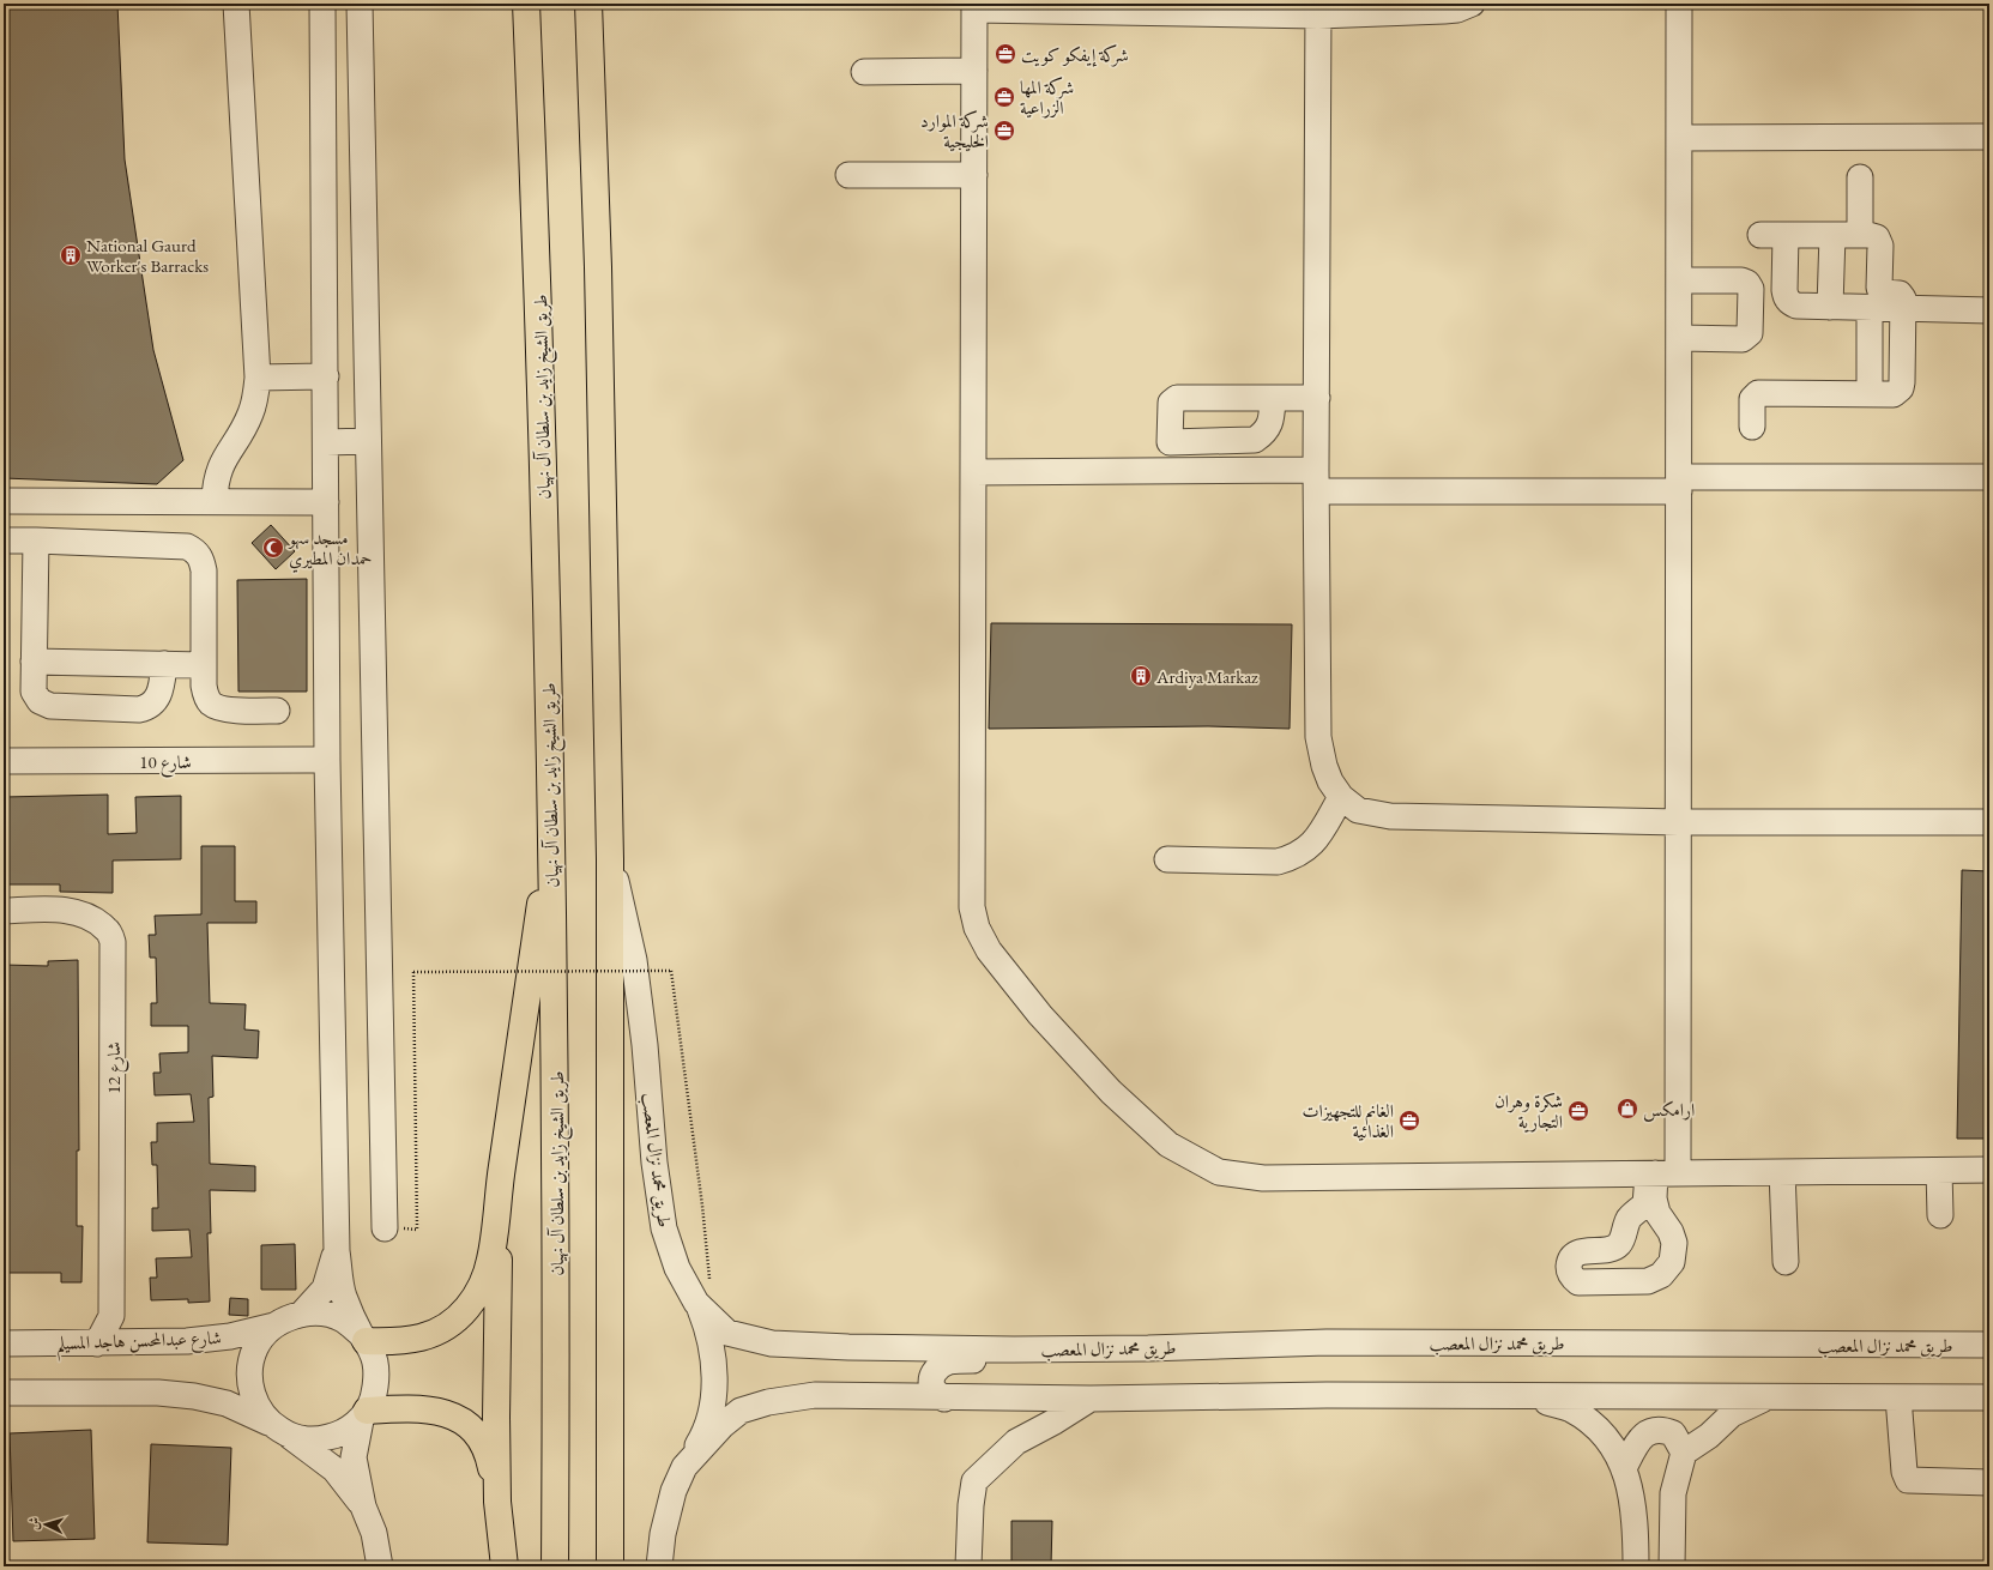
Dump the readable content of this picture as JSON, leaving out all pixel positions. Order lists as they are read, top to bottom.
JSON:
{
  "streets": {
    "highway": ["طريق الشيخ زايد بن سلطان آل نهيان"],
    "street": [
      "شارع 10",
      "شارع 12",
      "طريق محمد نزال المعصب",
      "شارع عبدالمحسن هاجد المسيلم"
    ]
  },
  "crossings": [
    ["شارع 12", "شارع عبدالمحسن هاجد المسيلم"]
  ],
  "places": {
    "office": [
      "شركة إيفكو كويت",
      "شركة المها الزراعية",
      "شركة الموارد الخليجية",
      "شكرة وهران التجارية",
      "الغانم للتجهيزات الغذائية"
    ],
    "building": ["National Gaurd Worker's Barracks", "Ardiya Markaz"],
    "mosque": ["مسجد سهو حمدان المطيري"],
    "shop": ["ارامكس"]
  },
  "north": "left"
}
